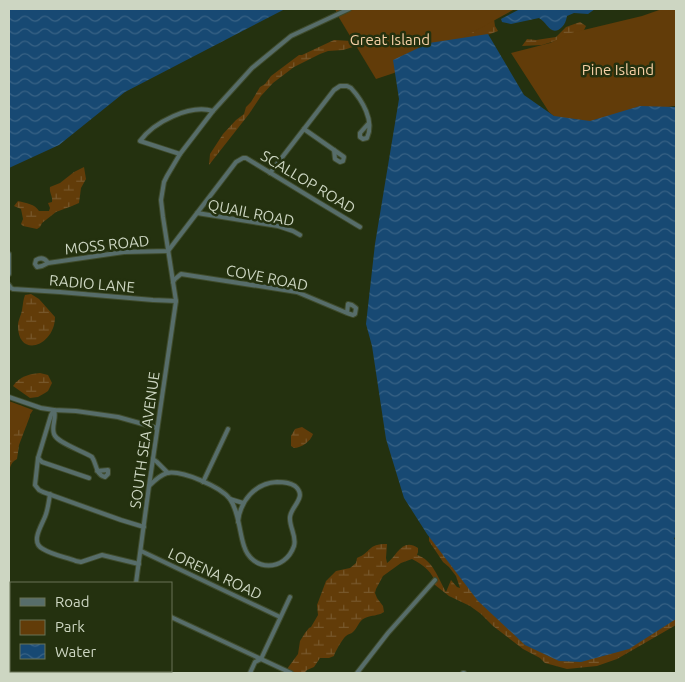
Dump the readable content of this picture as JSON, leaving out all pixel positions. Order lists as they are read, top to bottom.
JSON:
{
  "streets": {
    "street": [
      "SCALLOP ROAD",
      "QUAIL ROAD",
      "MOSS ROAD",
      "COVE ROAD",
      "RADIO LANE",
      "SOUTH SEA AVENUE",
      "LORENA ROAD"
    ]
  },
  "crossings": [
    ["SCALLOP ROAD", "QUAIL ROAD"],
    ["MOSS ROAD", "SOUTH SEA AVENUE"],
    ["COVE ROAD", "SOUTH SEA AVENUE"],
    ["RADIO LANE", "SOUTH SEA AVENUE"],
    ["SOUTH SEA AVENUE", "LORENA ROAD"]
  ],
  "parks": ["Great Island", "Pine Island"],
  "legend": ["Road", "Park", "Water"]
}
